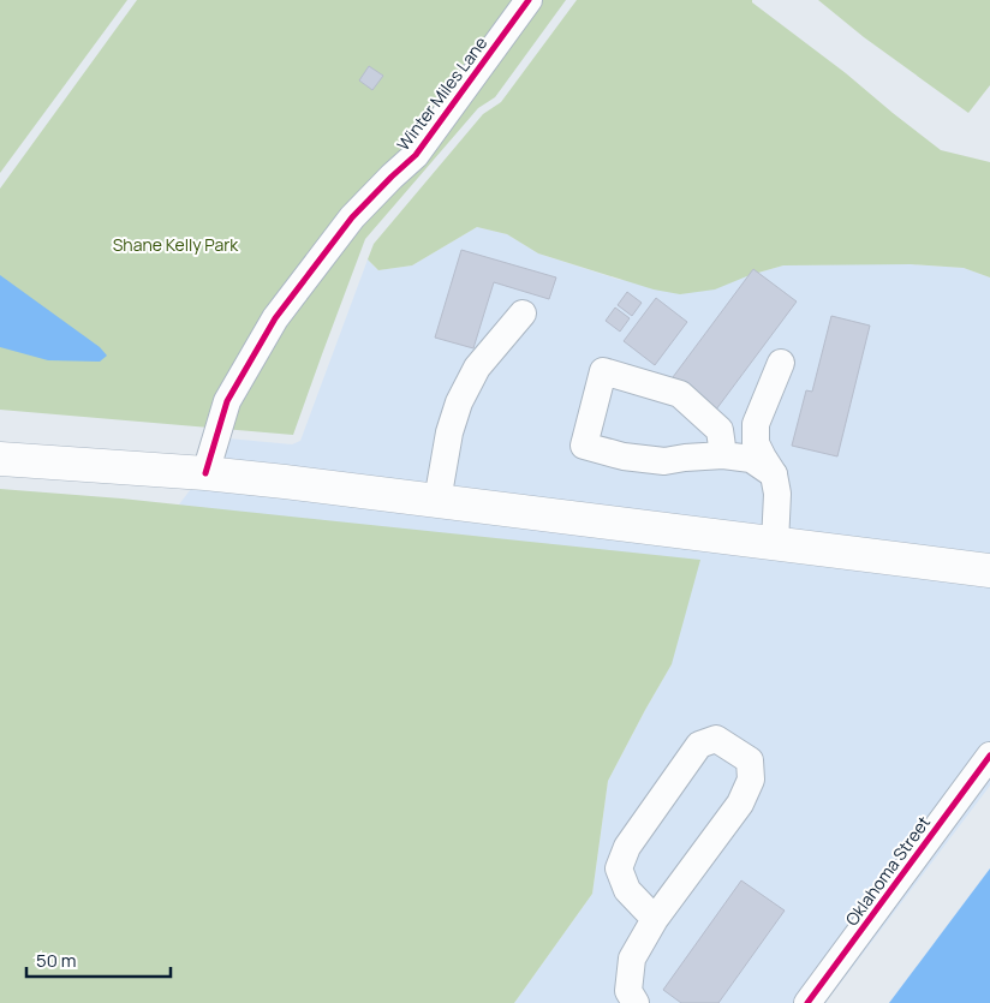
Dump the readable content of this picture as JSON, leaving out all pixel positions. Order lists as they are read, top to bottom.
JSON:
{
  "streets": {
    "street": ["Winter Miles Lane", "Oklahoma Street"]
  },
  "parks": ["Shane Kelly Park"],
  "scale_bar": "50 m"
}
